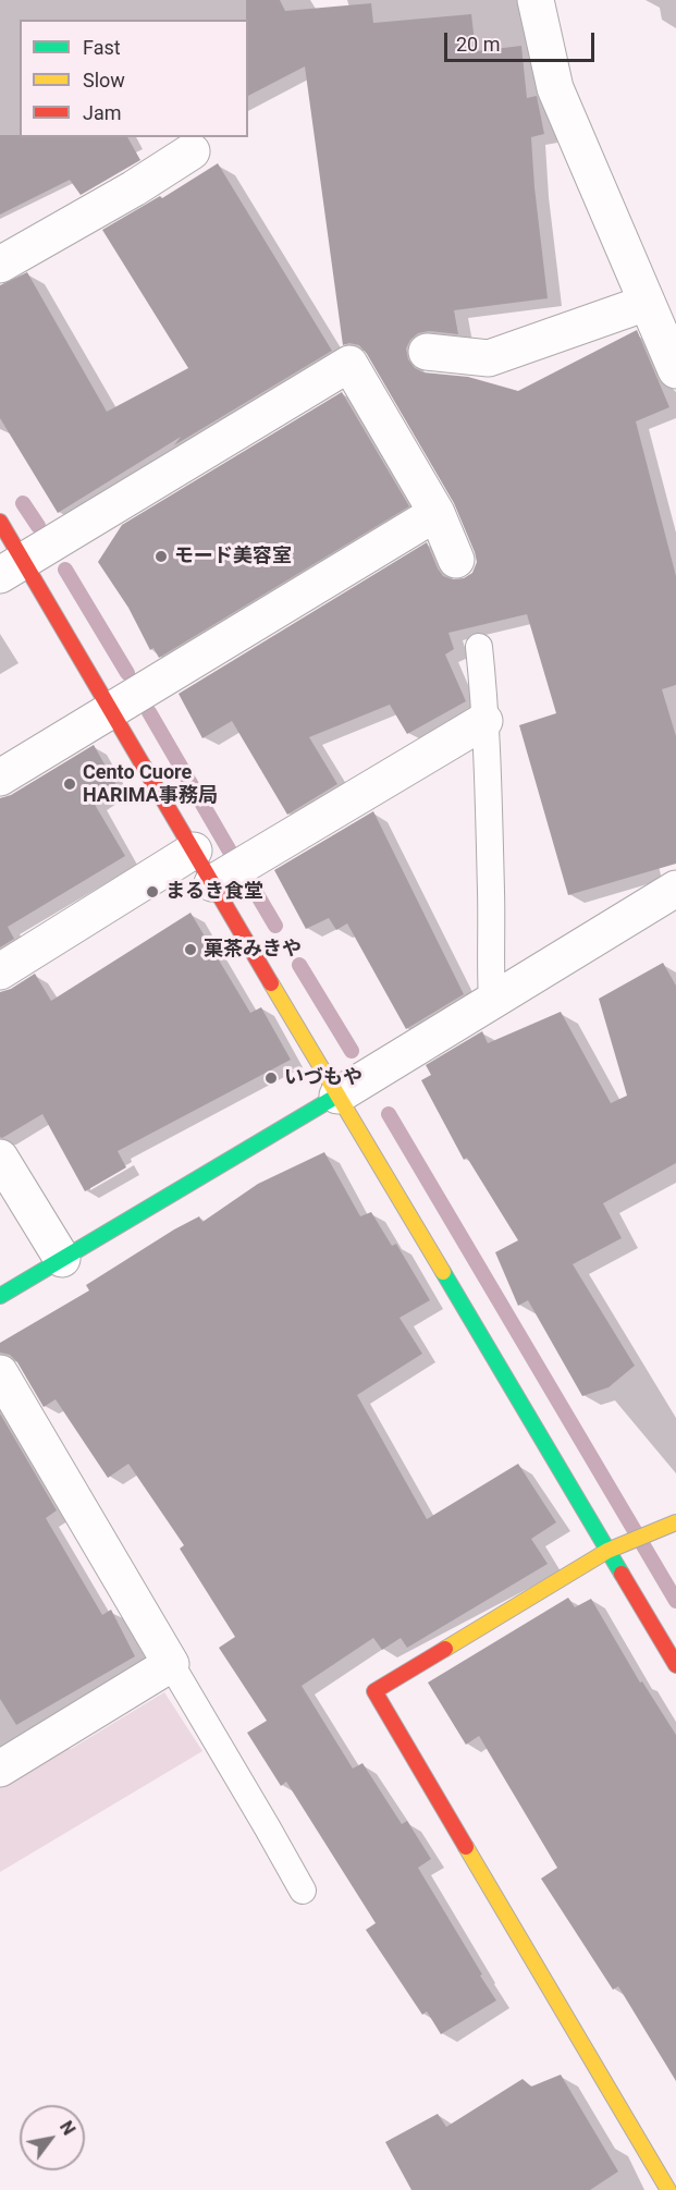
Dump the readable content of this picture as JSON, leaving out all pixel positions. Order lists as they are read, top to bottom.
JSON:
{
  "places": [
    "モード美容室",
    "Cento Cuore HARIMA事務局",
    "まるき食堂",
    "菓茶みきや",
    "いづもや"
  ],
  "legend": ["Fast", "Slow", "Jam"],
  "scale_bar": "20 m",
  "north": "top right"
}
